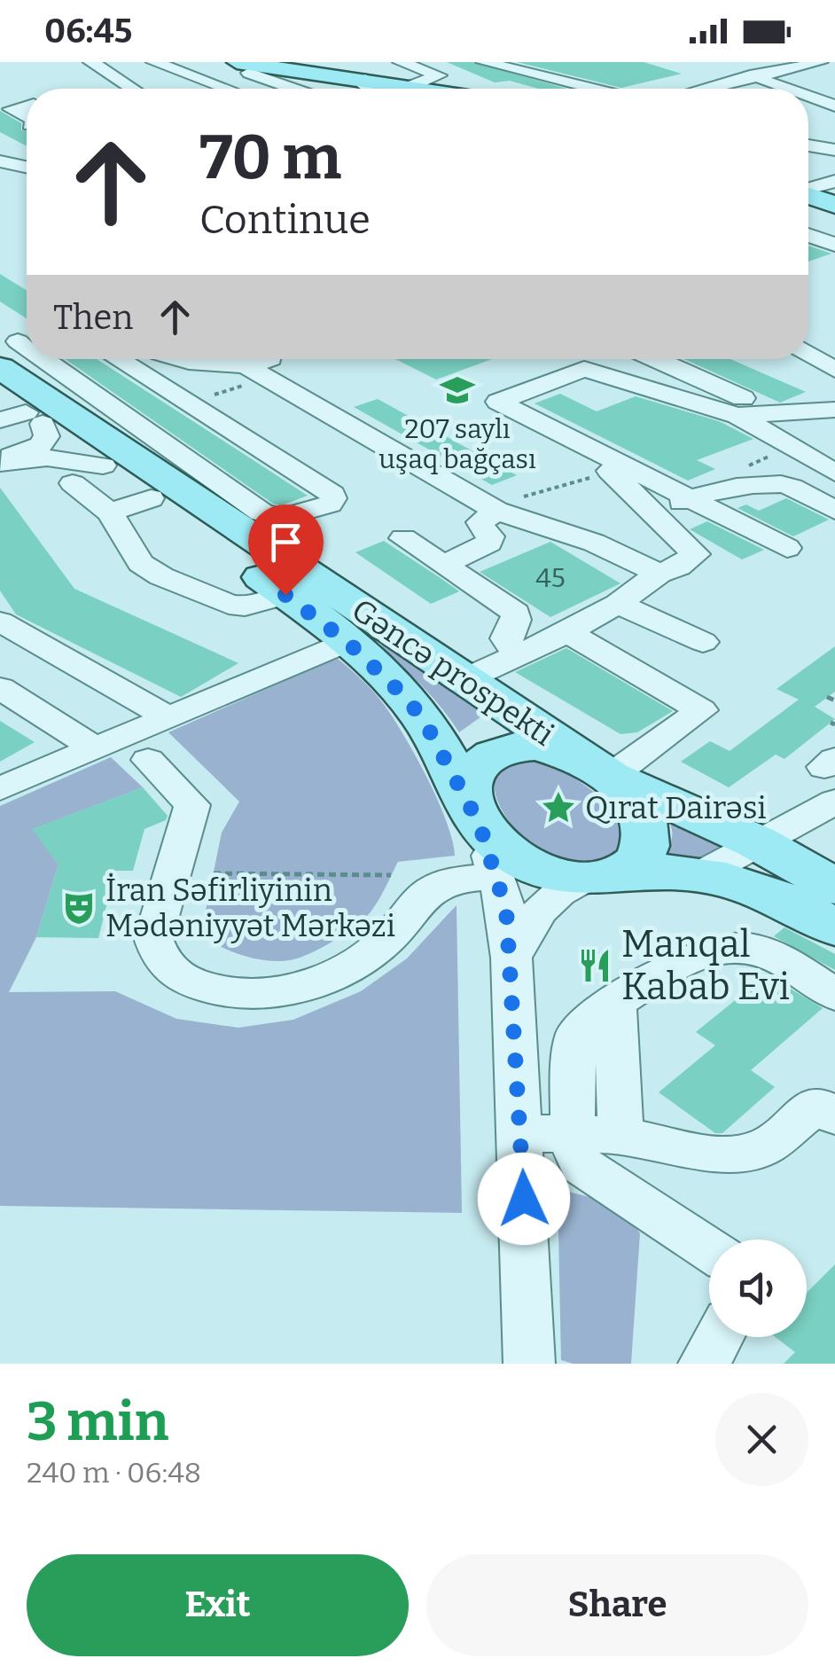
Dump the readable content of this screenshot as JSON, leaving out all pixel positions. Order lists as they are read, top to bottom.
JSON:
{
  "streets": {
    "main road": ["Gəncə prospekti"]
  },
  "places": {
    "school or university": ["207 saylı uşaq bağçası"],
    "place": ["Qırat Dairəsi"],
    "theatre": ["İran Səfirliyinin Mədəniyyət Mərkəzi"],
    "restaurant": ["Manqal Kabab Evi"]
  },
  "house_numbers": ["45"],
  "page": {
    "status": "06:45",
    "turn": ["70 m", "Continue"],
    "then": "Then",
    "heading": ["3 min", "240 m · 06:48"],
    "buttons": ["Exit", "Share"]
  }
}
